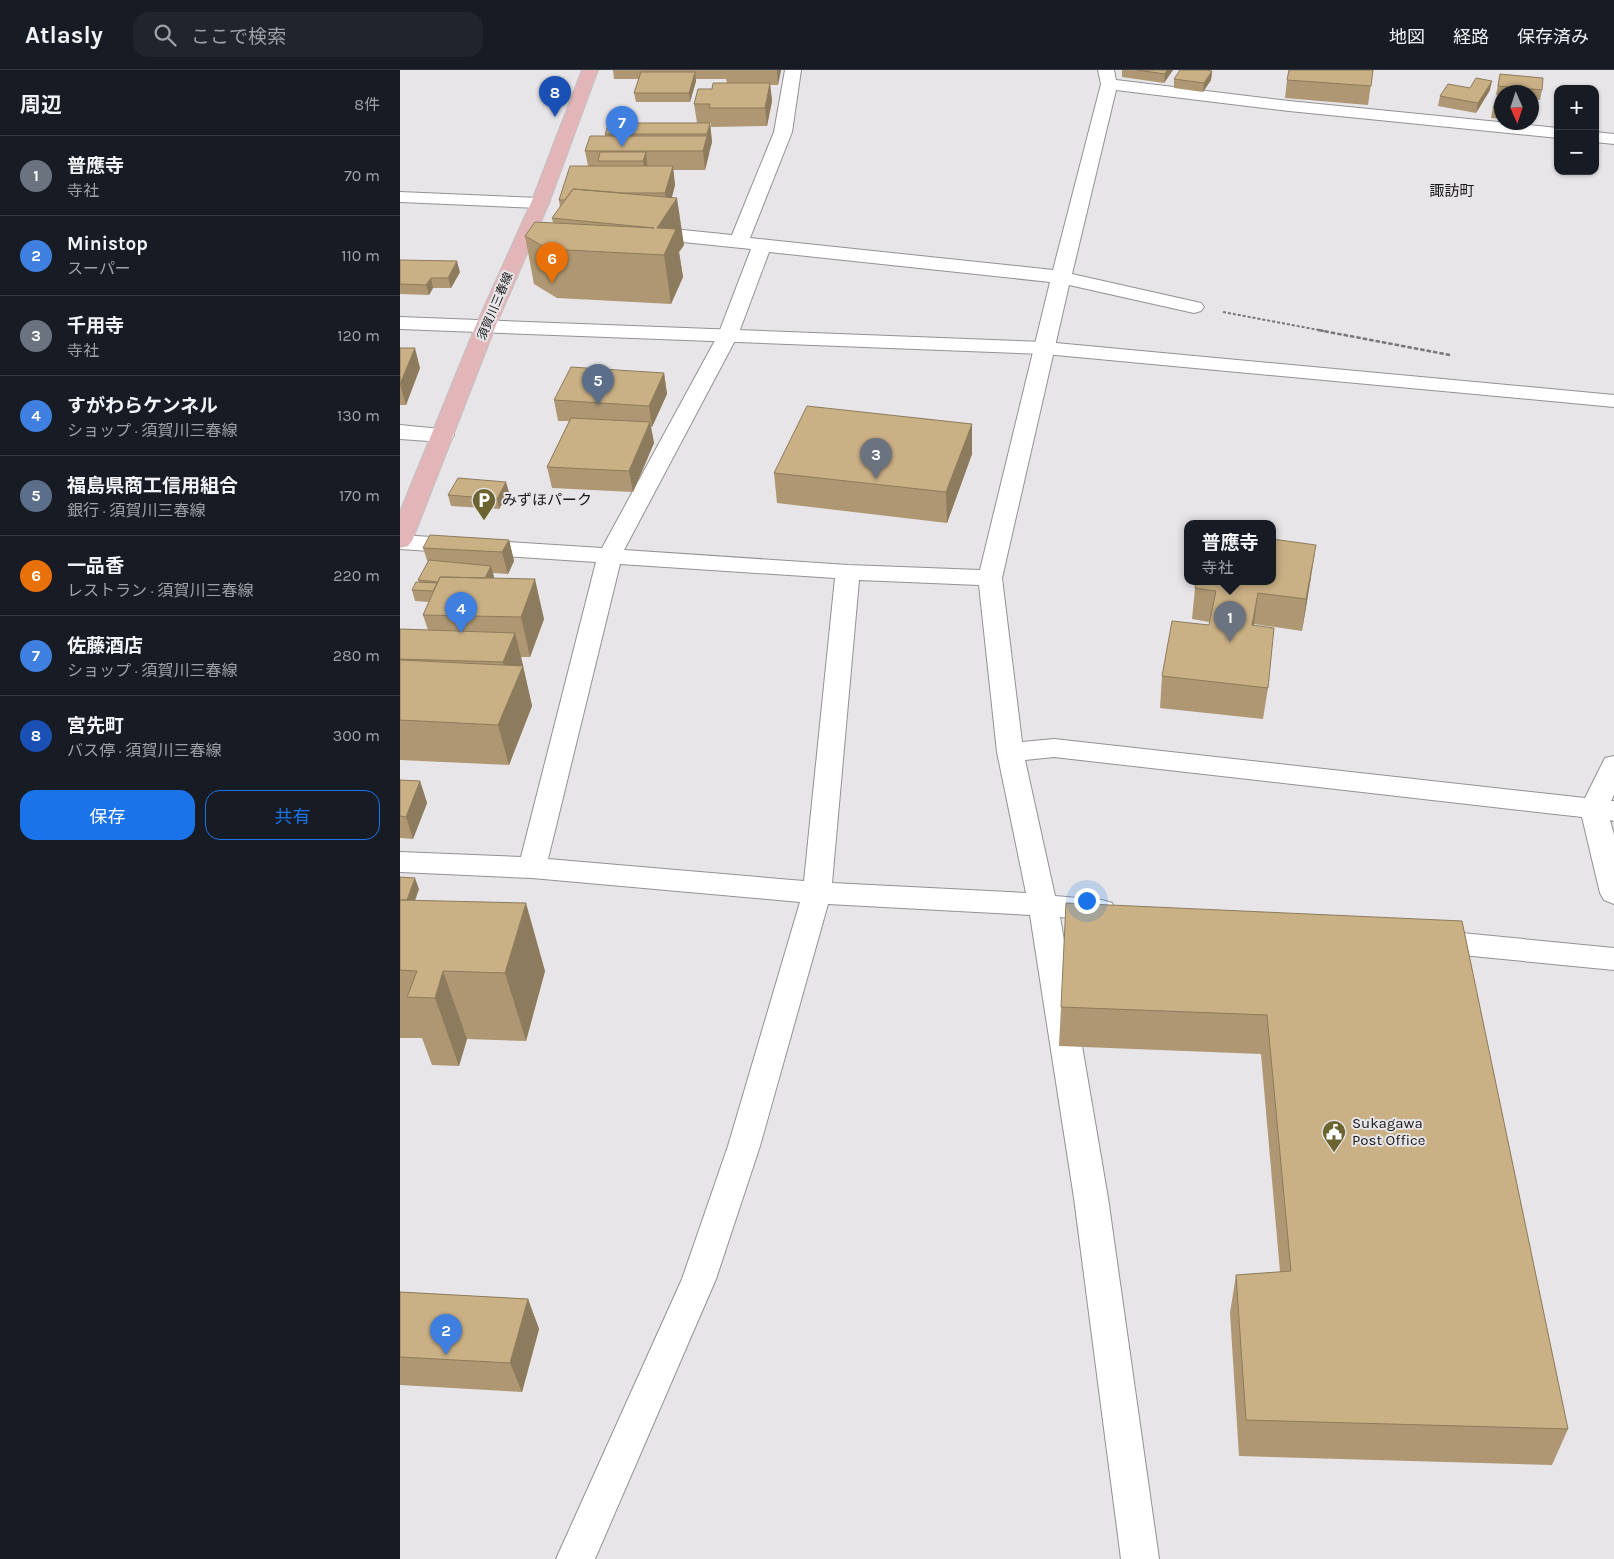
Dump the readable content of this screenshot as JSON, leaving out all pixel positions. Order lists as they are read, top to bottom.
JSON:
{
  "streets": {
    "main road": ["須賀川三春線"]
  },
  "districts": ["諏訪町"],
  "places": {
    "parking": ["みずほパーク"],
    "public building": ["Sukagawa Post Office"]
  },
  "north": "bottom",
  "page": {
    "header": "Atlasly",
    "search": "ここで検索",
    "nav": ["地図", "経路", "保存済み"],
    "heading": ["周辺", "8件"],
    "pins": [
      "8",
      "7",
      "6",
      "5",
      "3",
      "4",
      "1",
      "2"
    ],
    "map_buttons": ["+", "−"],
    "list": [
      {
        "mark": "1",
        "name": "普應寺",
        "note": "寺社",
        "value": "70 m"
      },
      {
        "mark": "2",
        "name": "Ministop",
        "note": "スーパー",
        "value": "110 m"
      },
      {
        "mark": "3",
        "name": "千用寺",
        "note": "寺社",
        "value": "120 m"
      },
      {
        "mark": "4",
        "name": "すがわらケンネル",
        "note": "ショップ · 須賀川三春線",
        "value": "130 m"
      },
      {
        "mark": "5",
        "name": "福島県商工信用組合",
        "note": "銀行 · 須賀川三春線",
        "value": "170 m"
      },
      {
        "mark": "6",
        "name": "一品香",
        "note": "レストラン · 須賀川三春線",
        "value": "220 m"
      },
      {
        "mark": "7",
        "name": "佐藤酒店",
        "note": "ショップ · 須賀川三春線",
        "value": "280 m"
      },
      {
        "mark": "8",
        "name": "宮先町",
        "note": "バス停 · 須賀川三春線",
        "value": "300 m"
      }
    ],
    "popup": ["普應寺", "寺社"],
    "buttons": ["保存", "共有"]
  }
}
